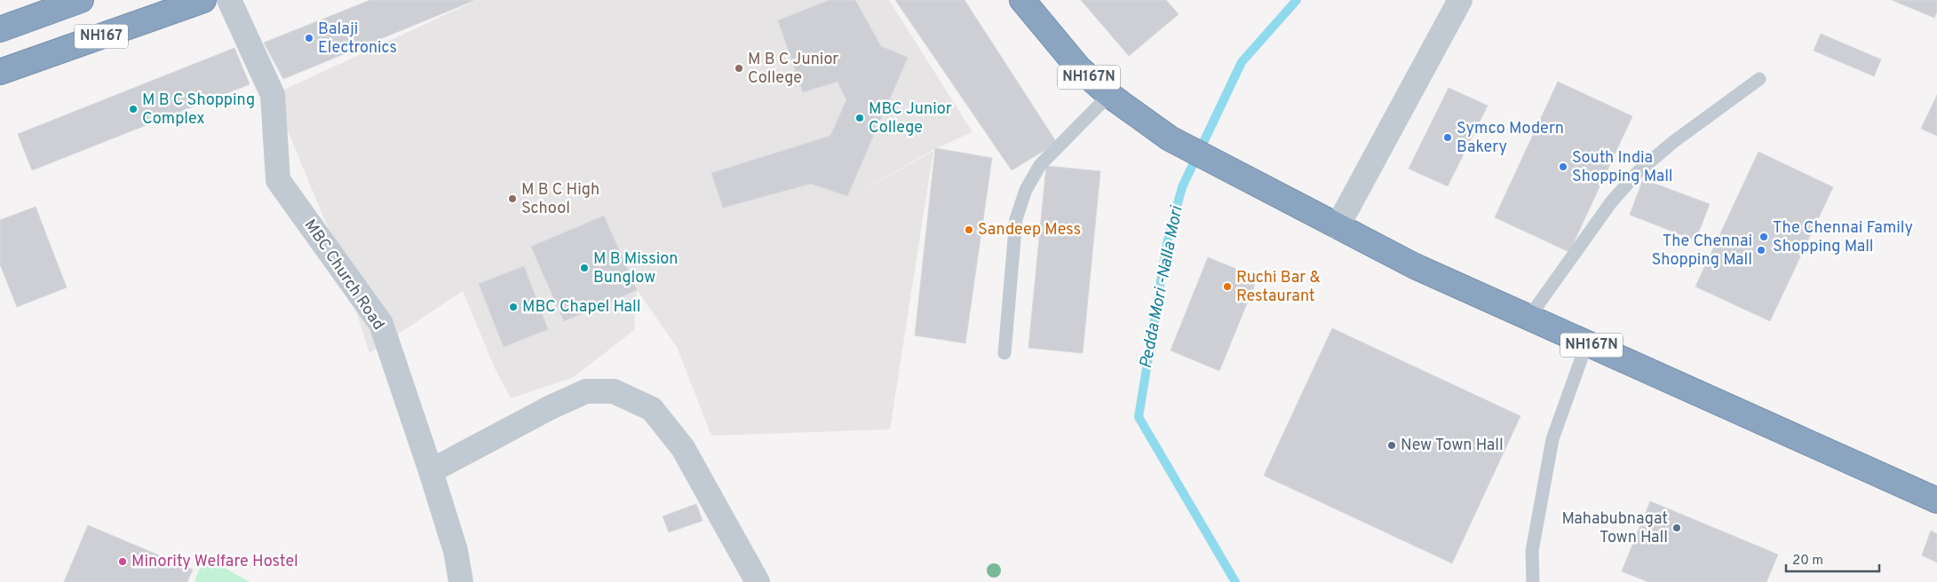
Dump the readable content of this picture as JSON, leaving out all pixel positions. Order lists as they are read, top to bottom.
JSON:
{
  "streets": {
    "highway": ["NH167", "NH167N"],
    "street": ["MBC Church Road"]
  },
  "water": ["Pedda Mori -Nalla Mori"],
  "places": [
    "Balaji Electronics",
    "M B C Junior College",
    "M B C Shopping Complex",
    "MBC Junior College",
    "Symco Modern Bakery",
    "South India Shopping Mall",
    "M B C High School",
    "Sandeep Mess",
    "The Chennai Family Shopping Mall",
    "The Chennai Shopping Mall",
    "M B Mission Bunglow",
    "Ruchi Bar & Restaurant",
    "MBC Chapel Hall",
    "New Town Hall",
    "Mahabubnagat Town Hall",
    "Minority Welfare Hostel"
  ],
  "scale_bar": "20 m"
}
